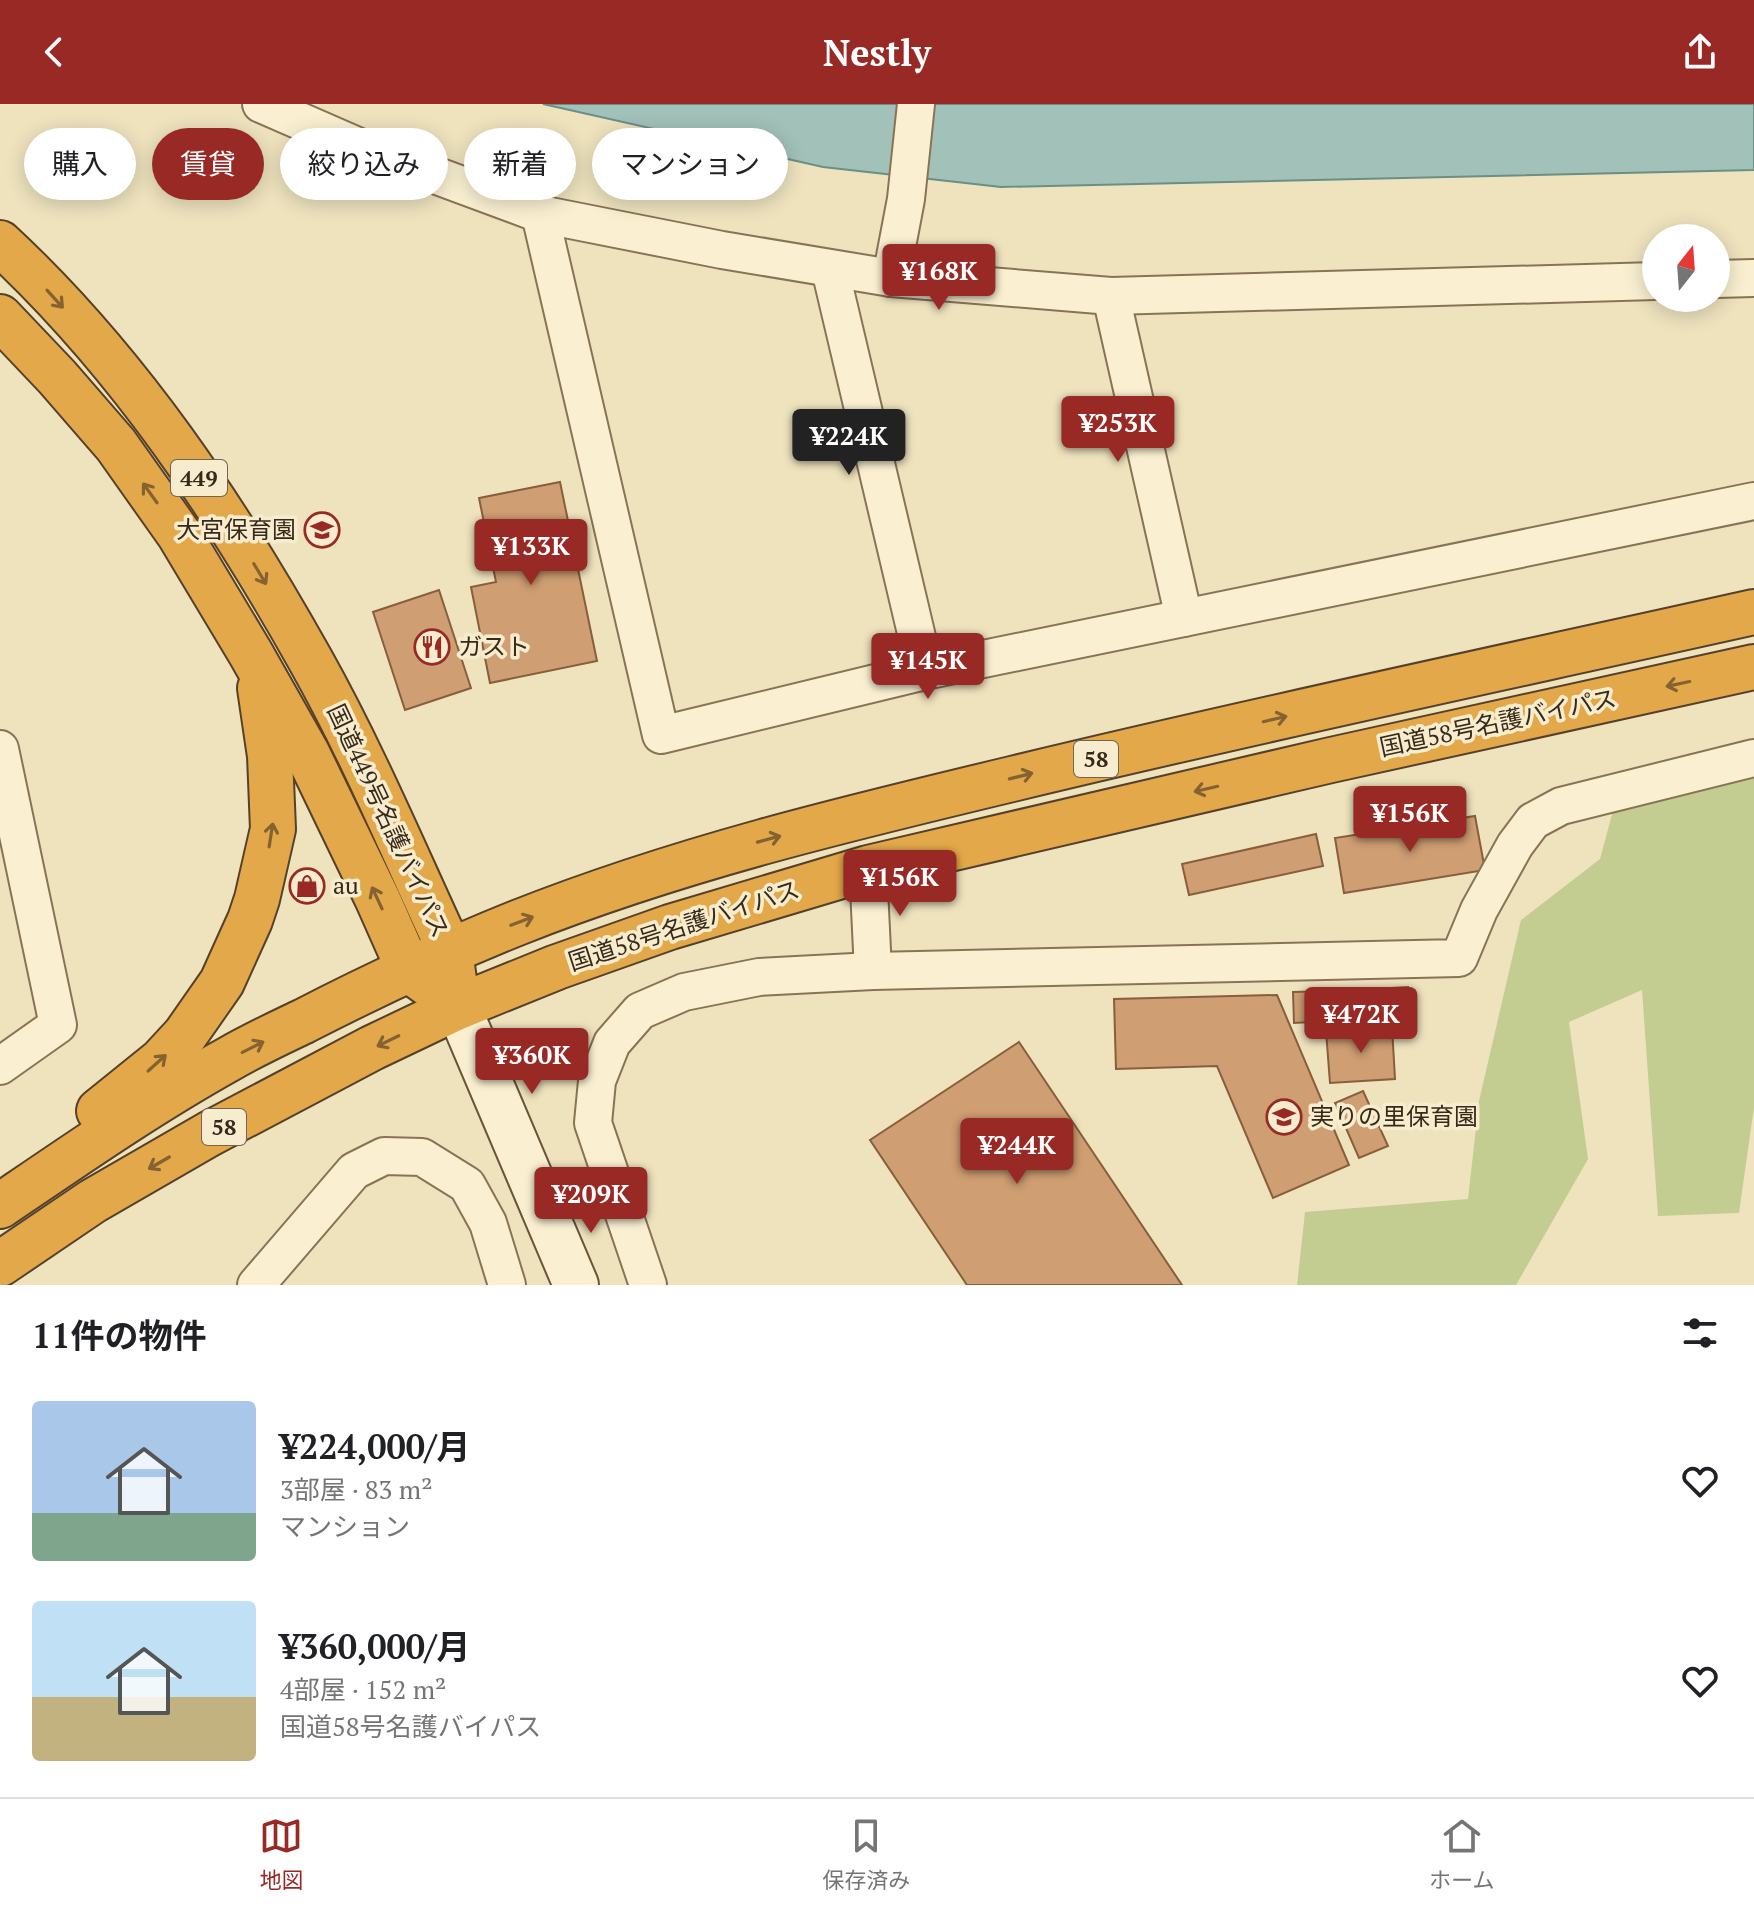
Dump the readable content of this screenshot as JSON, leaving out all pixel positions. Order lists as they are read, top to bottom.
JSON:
{
  "streets": {
    "highway": [
      "449",
      "国道58号名護バイパス",
      "58",
      "国道449号名護バイパス"
    ]
  },
  "crossings": [
    ["国道58号名護バイパス", "国道449号名護バイパス"],
    ["58", "国道449号名護バイパス"]
  ],
  "places": {
    "school or university": ["大宮保育園", "実りの里保育園"],
    "restaurant": ["ガスト"],
    "shop": ["au"]
  },
  "north": "top",
  "page": {
    "header": "Nestly",
    "chip": [
      "購入",
      "賃貸",
      "絞り込み",
      "新着",
      "マンション"
    ],
    "price": [
      "¥168K",
      "¥253K",
      "¥224K",
      "¥133K",
      "¥145K",
      "¥156K",
      "¥156K",
      "¥472K",
      "¥360K",
      "¥244K",
      "¥209K"
    ],
    "heading": "11件の物件",
    "list": [
      {
        "name": "¥224,000/月",
        "note": "3部屋 · 83 m² · マンション"
      },
      {
        "name": "¥360,000/月",
        "note": "4部屋 · 152 m² · 国道58号名護バイパス"
      }
    ],
    "tabs": ["地図", "保存済み", "ホーム"]
  }
}
